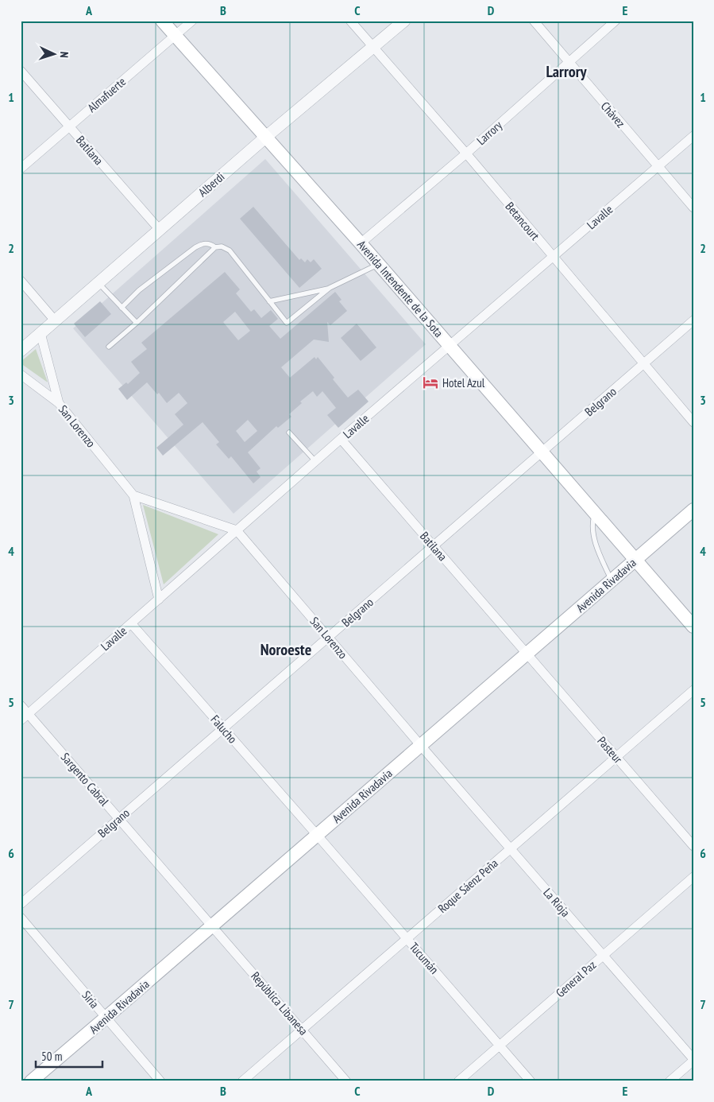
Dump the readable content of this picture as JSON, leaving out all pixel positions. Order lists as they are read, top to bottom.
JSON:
{
  "streets": {
    "main road": ["Avenida Intendente de la Sota", "Avenida Rivadavia"],
    "street": [
      "Almafuerte",
      "Chávez",
      "Larrory",
      "Batilana",
      "Alberdi",
      "Lavalle",
      "Betancourt",
      "Belgrano",
      "San Lorenzo",
      "Falucho",
      "Pasteur",
      "Sargento Cabral",
      "Roque Sáenz Peña",
      "La Rioja",
      "Tucumán",
      "General Paz",
      "Siria",
      "República Libanesa"
    ]
  },
  "crossings": [
    ["Almafuerte", "Batilana"],
    ["Almafuerte", "Avenida Intendente de la Sota"],
    ["Chávez", "Larrory"],
    ["Chávez", "Lavalle"],
    ["Larrory", "Betancourt"],
    ["Larrory", "Avenida Intendente de la Sota"],
    ["Batilana", "Alberdi"],
    ["Batilana", "Lavalle"],
    ["Batilana", "Belgrano"],
    ["Batilana", "Avenida Rivadavia"],
    ["Batilana", "Pasteur"],
    ["Alberdi", "Betancourt"],
    ["Alberdi", "Avenida Intendente de la Sota"],
    ["Lavalle", "Betancourt"],
    ["Lavalle", "Avenida Intendente de la Sota"],
    ["Lavalle", "San Lorenzo"],
    ["Lavalle", "Falucho"],
    ["Lavalle", "Sargento Cabral"],
    ["Betancourt", "Belgrano"],
    ["Avenida Intendente de la Sota", "Belgrano"],
    ["Avenida Intendente de la Sota", "Avenida Rivadavia"],
    ["Belgrano", "San Lorenzo"],
    ["Belgrano", "Falucho"],
    ["Belgrano", "Sargento Cabral"],
    ["San Lorenzo", "Avenida Rivadavia"],
    ["San Lorenzo", "La Rioja"],
    ["Avenida Rivadavia", "Falucho"],
    ["Avenida Rivadavia", "Pasteur"],
    ["Avenida Rivadavia", "Sargento Cabral"],
    ["Avenida Rivadavia", "La Rioja"],
    ["Avenida Rivadavia", "Tucumán"],
    ["Avenida Rivadavia", "Siria"],
    ["Avenida Rivadavia", "República Libanesa"],
    ["Falucho", "Tucumán"],
    ["Pasteur", "Roque Sáenz Peña"],
    ["Sargento Cabral", "República Libanesa"],
    ["Roque Sáenz Peña", "La Rioja"],
    ["Roque Sáenz Peña", "Tucumán"],
    ["Roque Sáenz Peña", "República Libanesa"],
    ["La Rioja", "General Paz"],
    ["Tucumán", "General Paz"]
  ],
  "districts": ["Larrory", "Noroeste"],
  "places": {
    "hotel": ["Hotel Azul"]
  },
  "scale_bar": "50 m",
  "north": "right",
  "grid": {
    "columns": [
      "A",
      "B",
      "C",
      "D",
      "E"
    ],
    "rows": [
      "1",
      "2",
      "3",
      "4",
      "5",
      "6",
      "7"
    ]
  }
}
